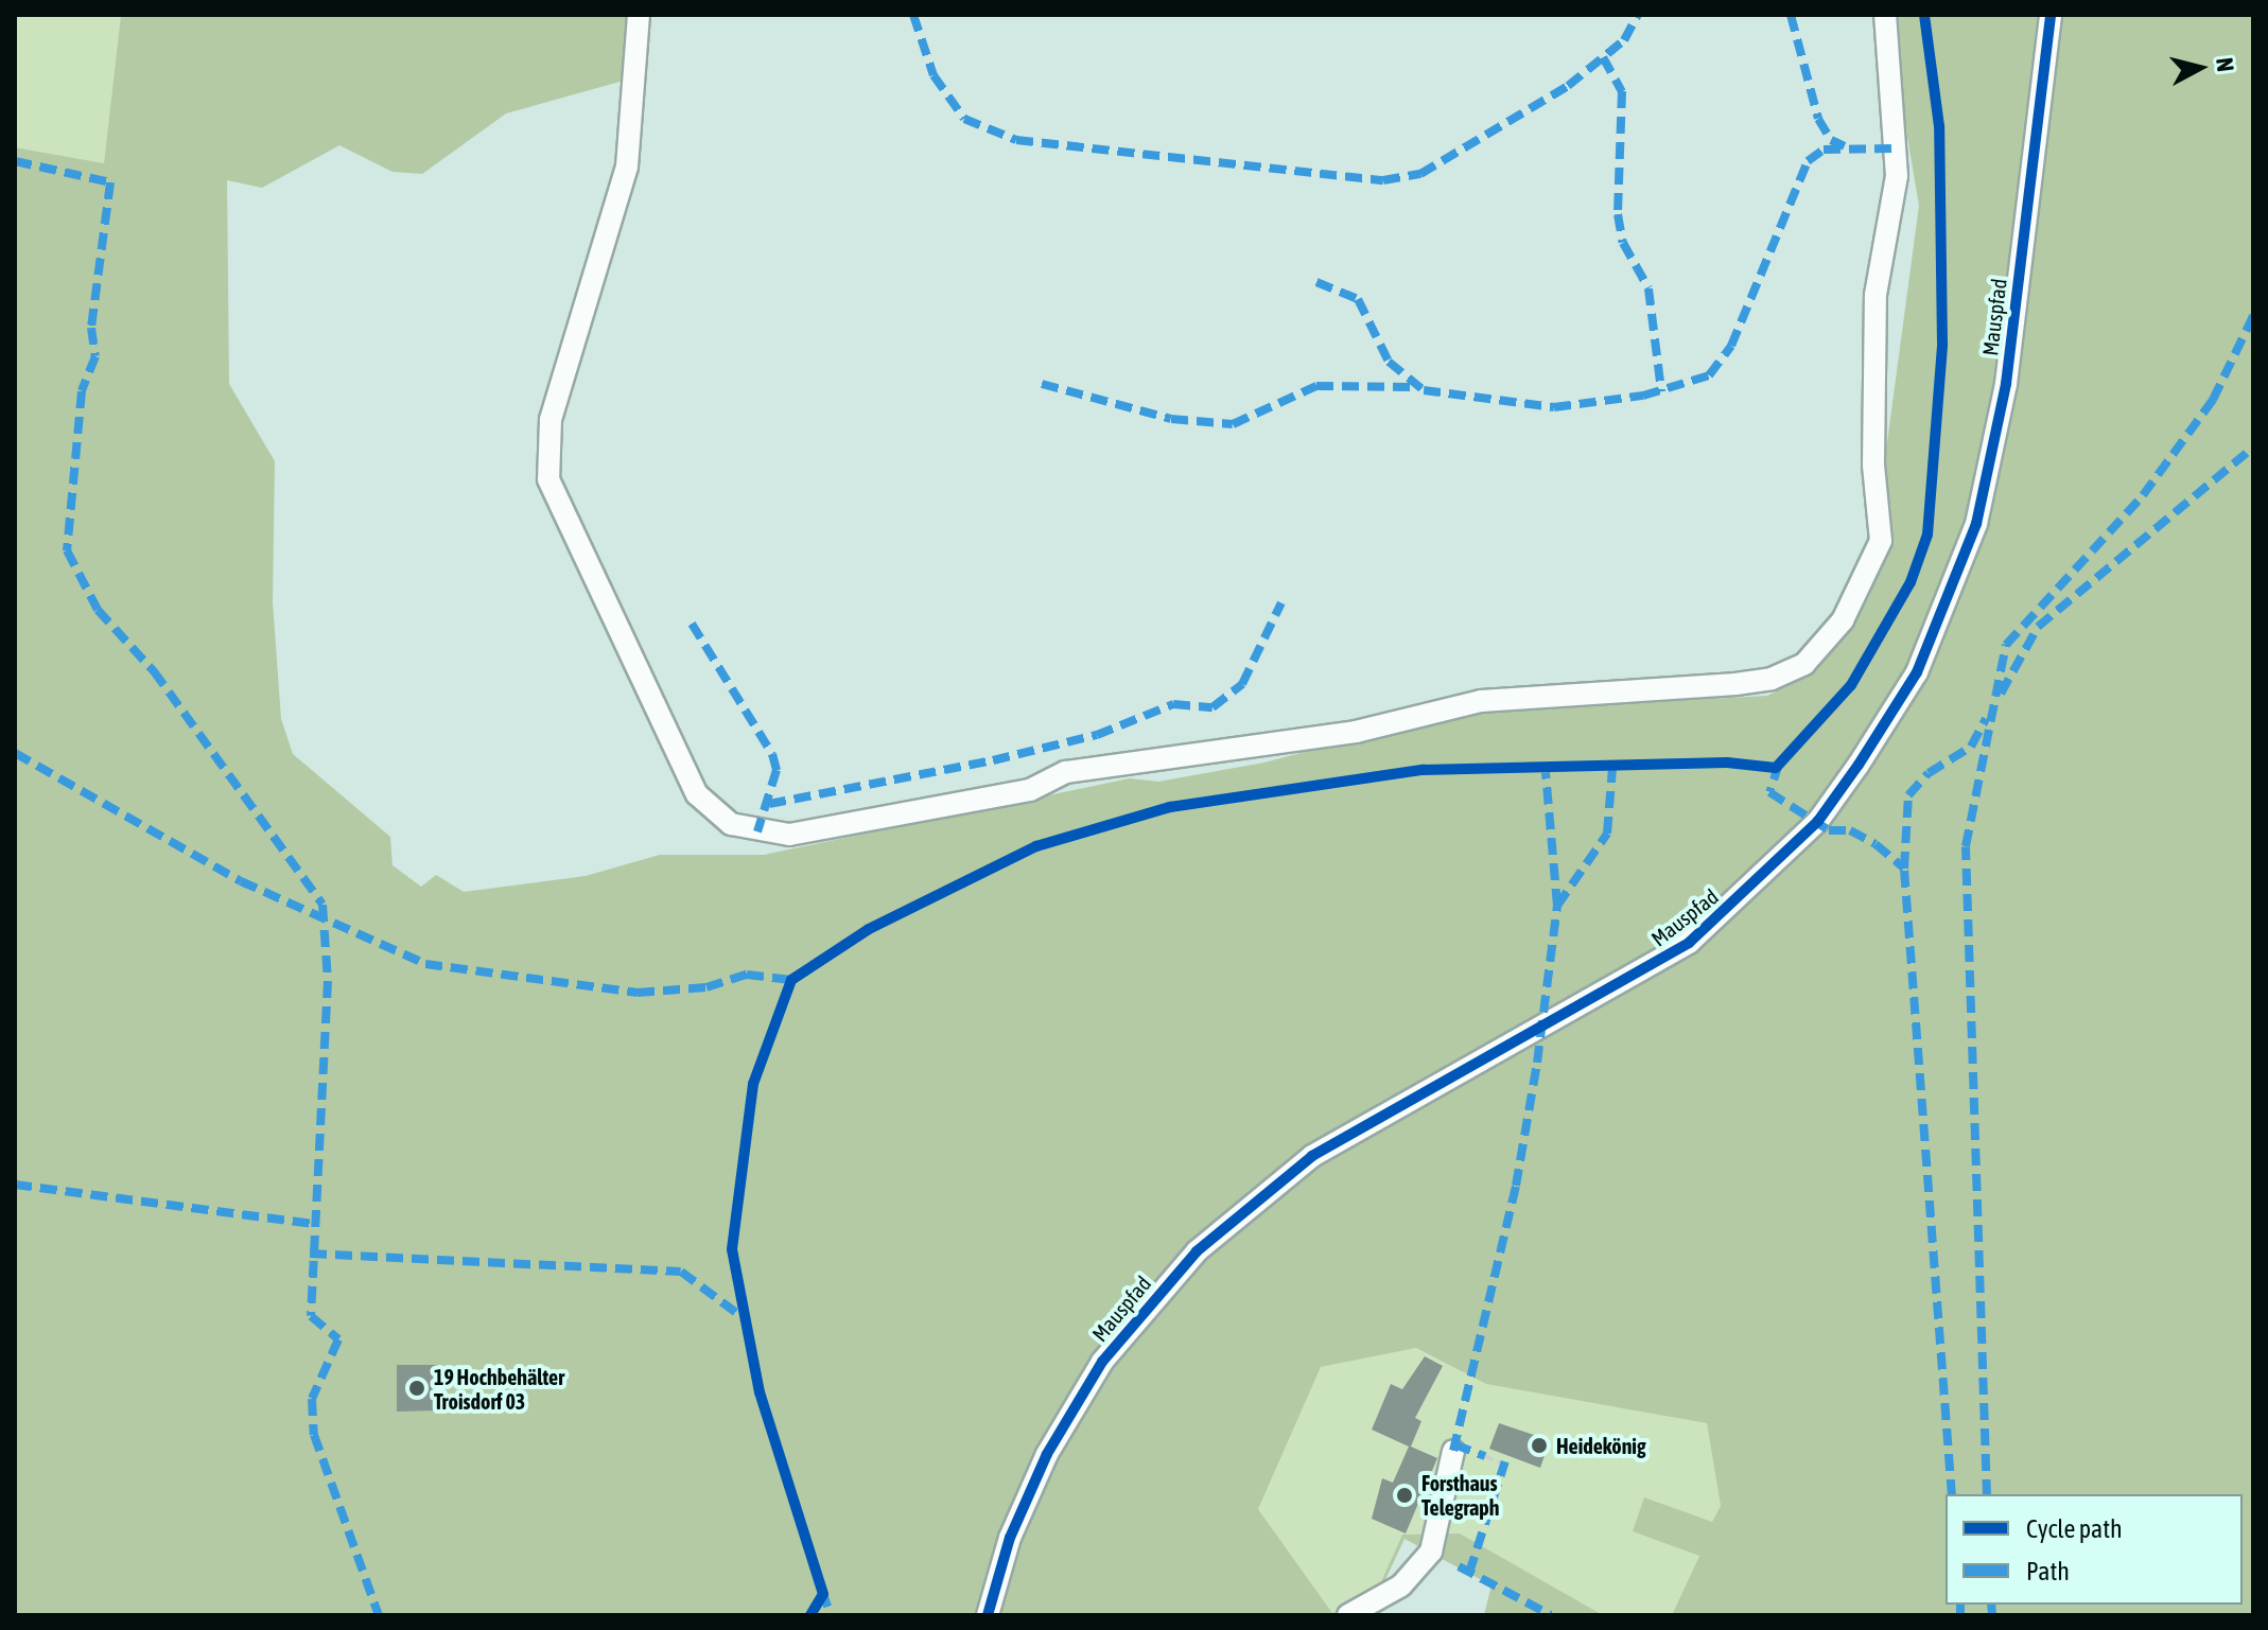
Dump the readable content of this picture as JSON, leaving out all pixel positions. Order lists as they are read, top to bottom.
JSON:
{
  "streets": {
    "street": ["Mauspfad"]
  },
  "places": ["19 Hochbehälter Troisdorf 03", "Heidekönig", "Forsthaus Telegraph"],
  "legend": ["Cycle path", "Path"],
  "north": "right"
}
